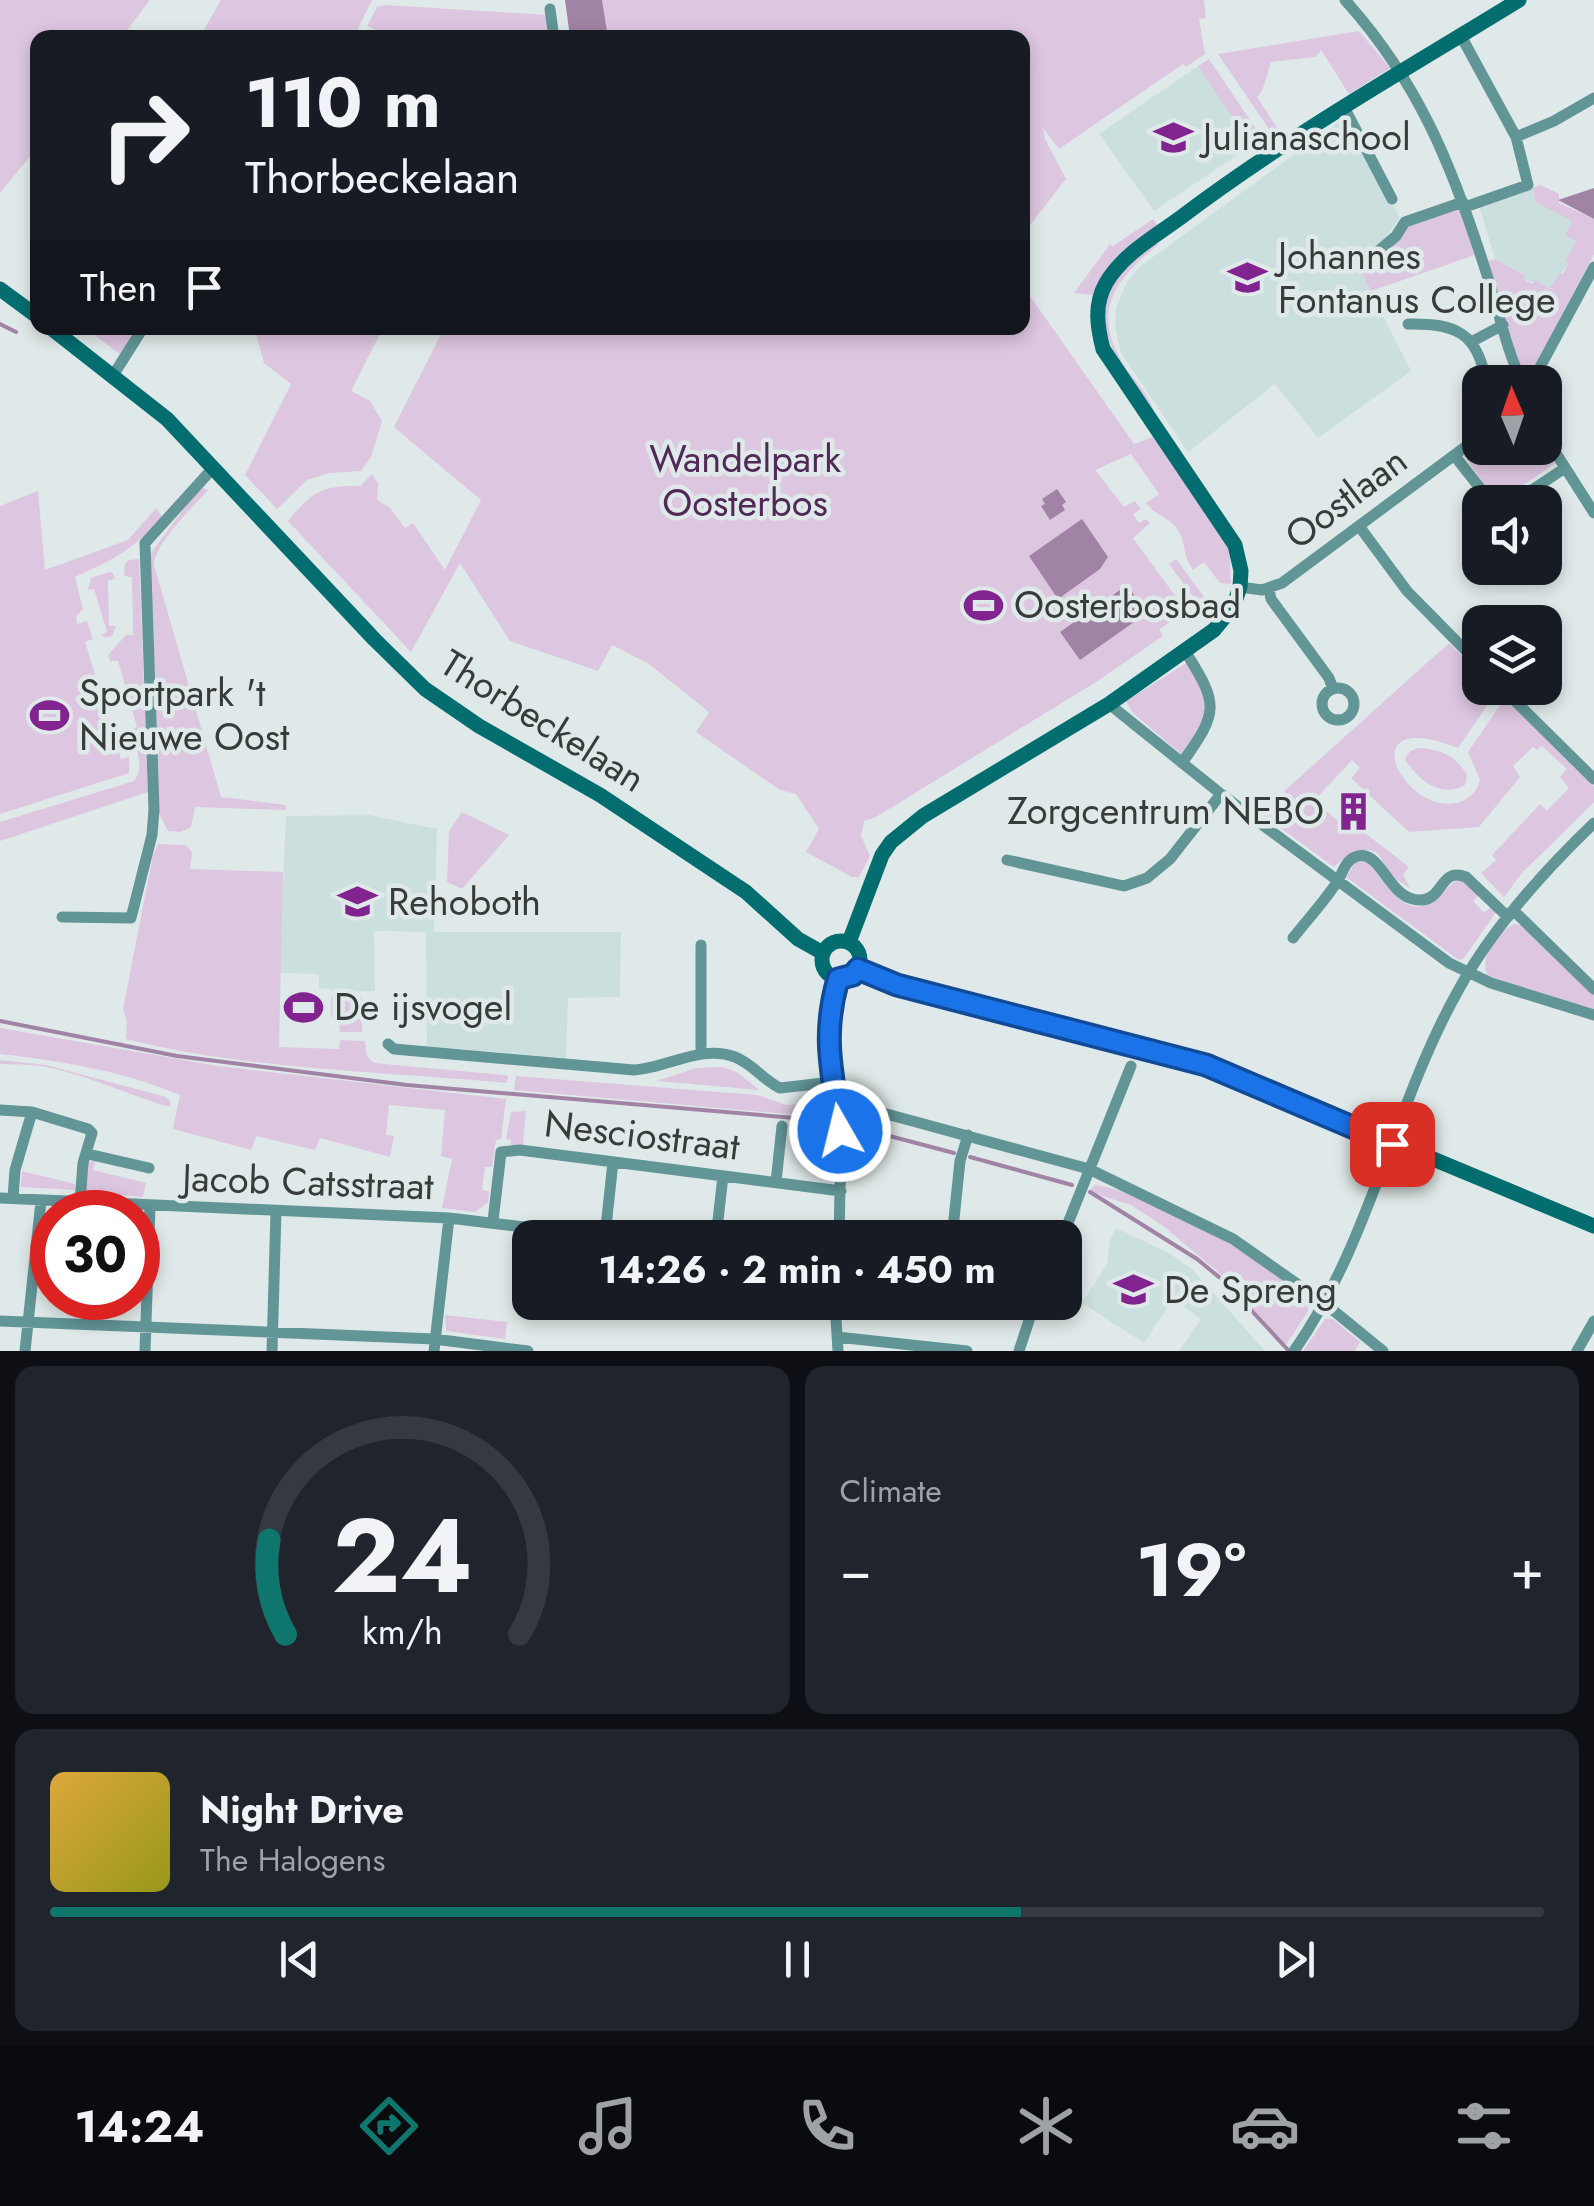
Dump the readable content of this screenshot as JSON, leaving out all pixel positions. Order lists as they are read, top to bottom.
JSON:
{
  "streets": {
    "main road": ["Thorbeckelaan"],
    "street": ["Oostlaan", "Nesciostraat", "Jacob Catsstraat"]
  },
  "crossings": [
    ["Nesciostraat", "Jacob Catsstraat"]
  ],
  "parks": ["Wandelpark Oosterbos"],
  "places": {
    "school or university": [
      "Julianaschool",
      "Johannes Fontanus College",
      "Rehoboth",
      "De Spreng"
    ],
    "sports": ["Oosterbosbad", "Sportpark 't Nieuwe Oost", "De ijsvogel"],
    "building": ["Zorgcentrum NEBO"]
  },
  "north": "top",
  "page": {
    "turn": ["110 m", "Thorbeckelaan"],
    "then": "Then",
    "limit": "30",
    "trip": "14:26 · 2 min · 450 m",
    "tile": "Climate",
    "heat": ["−", "19°", "+"],
    "song": ["Night Drive", "The Halogens"],
    "tabs": "14:24",
    "gauge": ["24", "km/h"]
  }
}
